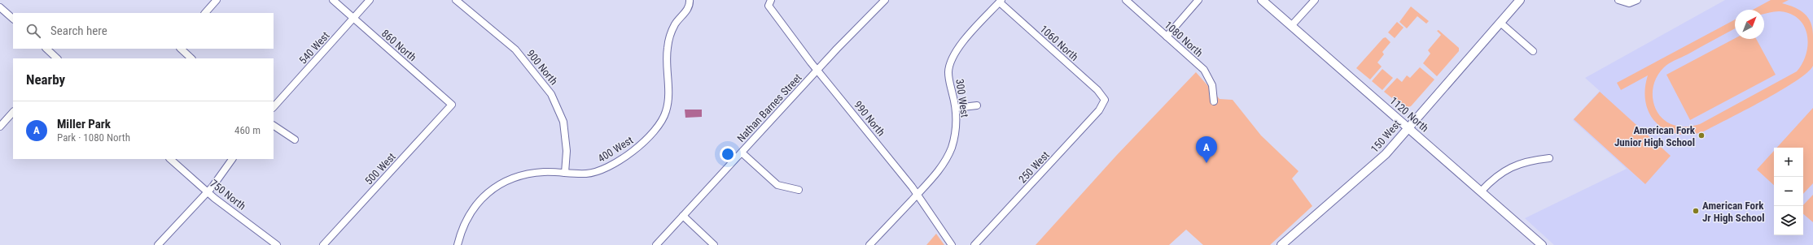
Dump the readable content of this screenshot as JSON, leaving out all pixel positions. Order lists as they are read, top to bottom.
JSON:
{
  "streets": {
    "street": [
      "1080 North",
      "1060 North",
      "860 North",
      "540 West",
      "900 North",
      "300 West",
      "Nathan Barnes Street",
      "1120 North",
      "990 North",
      "150 West",
      "400 West",
      "250 West",
      "500 West",
      "750 North"
    ]
  },
  "crossings": [
    ["1060 North", "300 West"],
    ["1060 North", "250 West"],
    ["860 North", "540 West"],
    ["860 North", "500 West"],
    ["900 North", "400 West"],
    ["300 West", "990 North"],
    ["Nathan Barnes Street", "990 North"],
    ["1120 North", "150 West"]
  ],
  "places": ["American Fork Junior High School", "American Fork Jr High School"],
  "north": "top right",
  "page": {
    "search": "Search here",
    "heading": "Nearby",
    "list": [
      {
        "mark": "A",
        "name": "Miller Park",
        "note": "Park · 1080 North",
        "value": "460 m"
      }
    ],
    "pins": "A",
    "map_buttons": ["+", "−"]
  }
}
